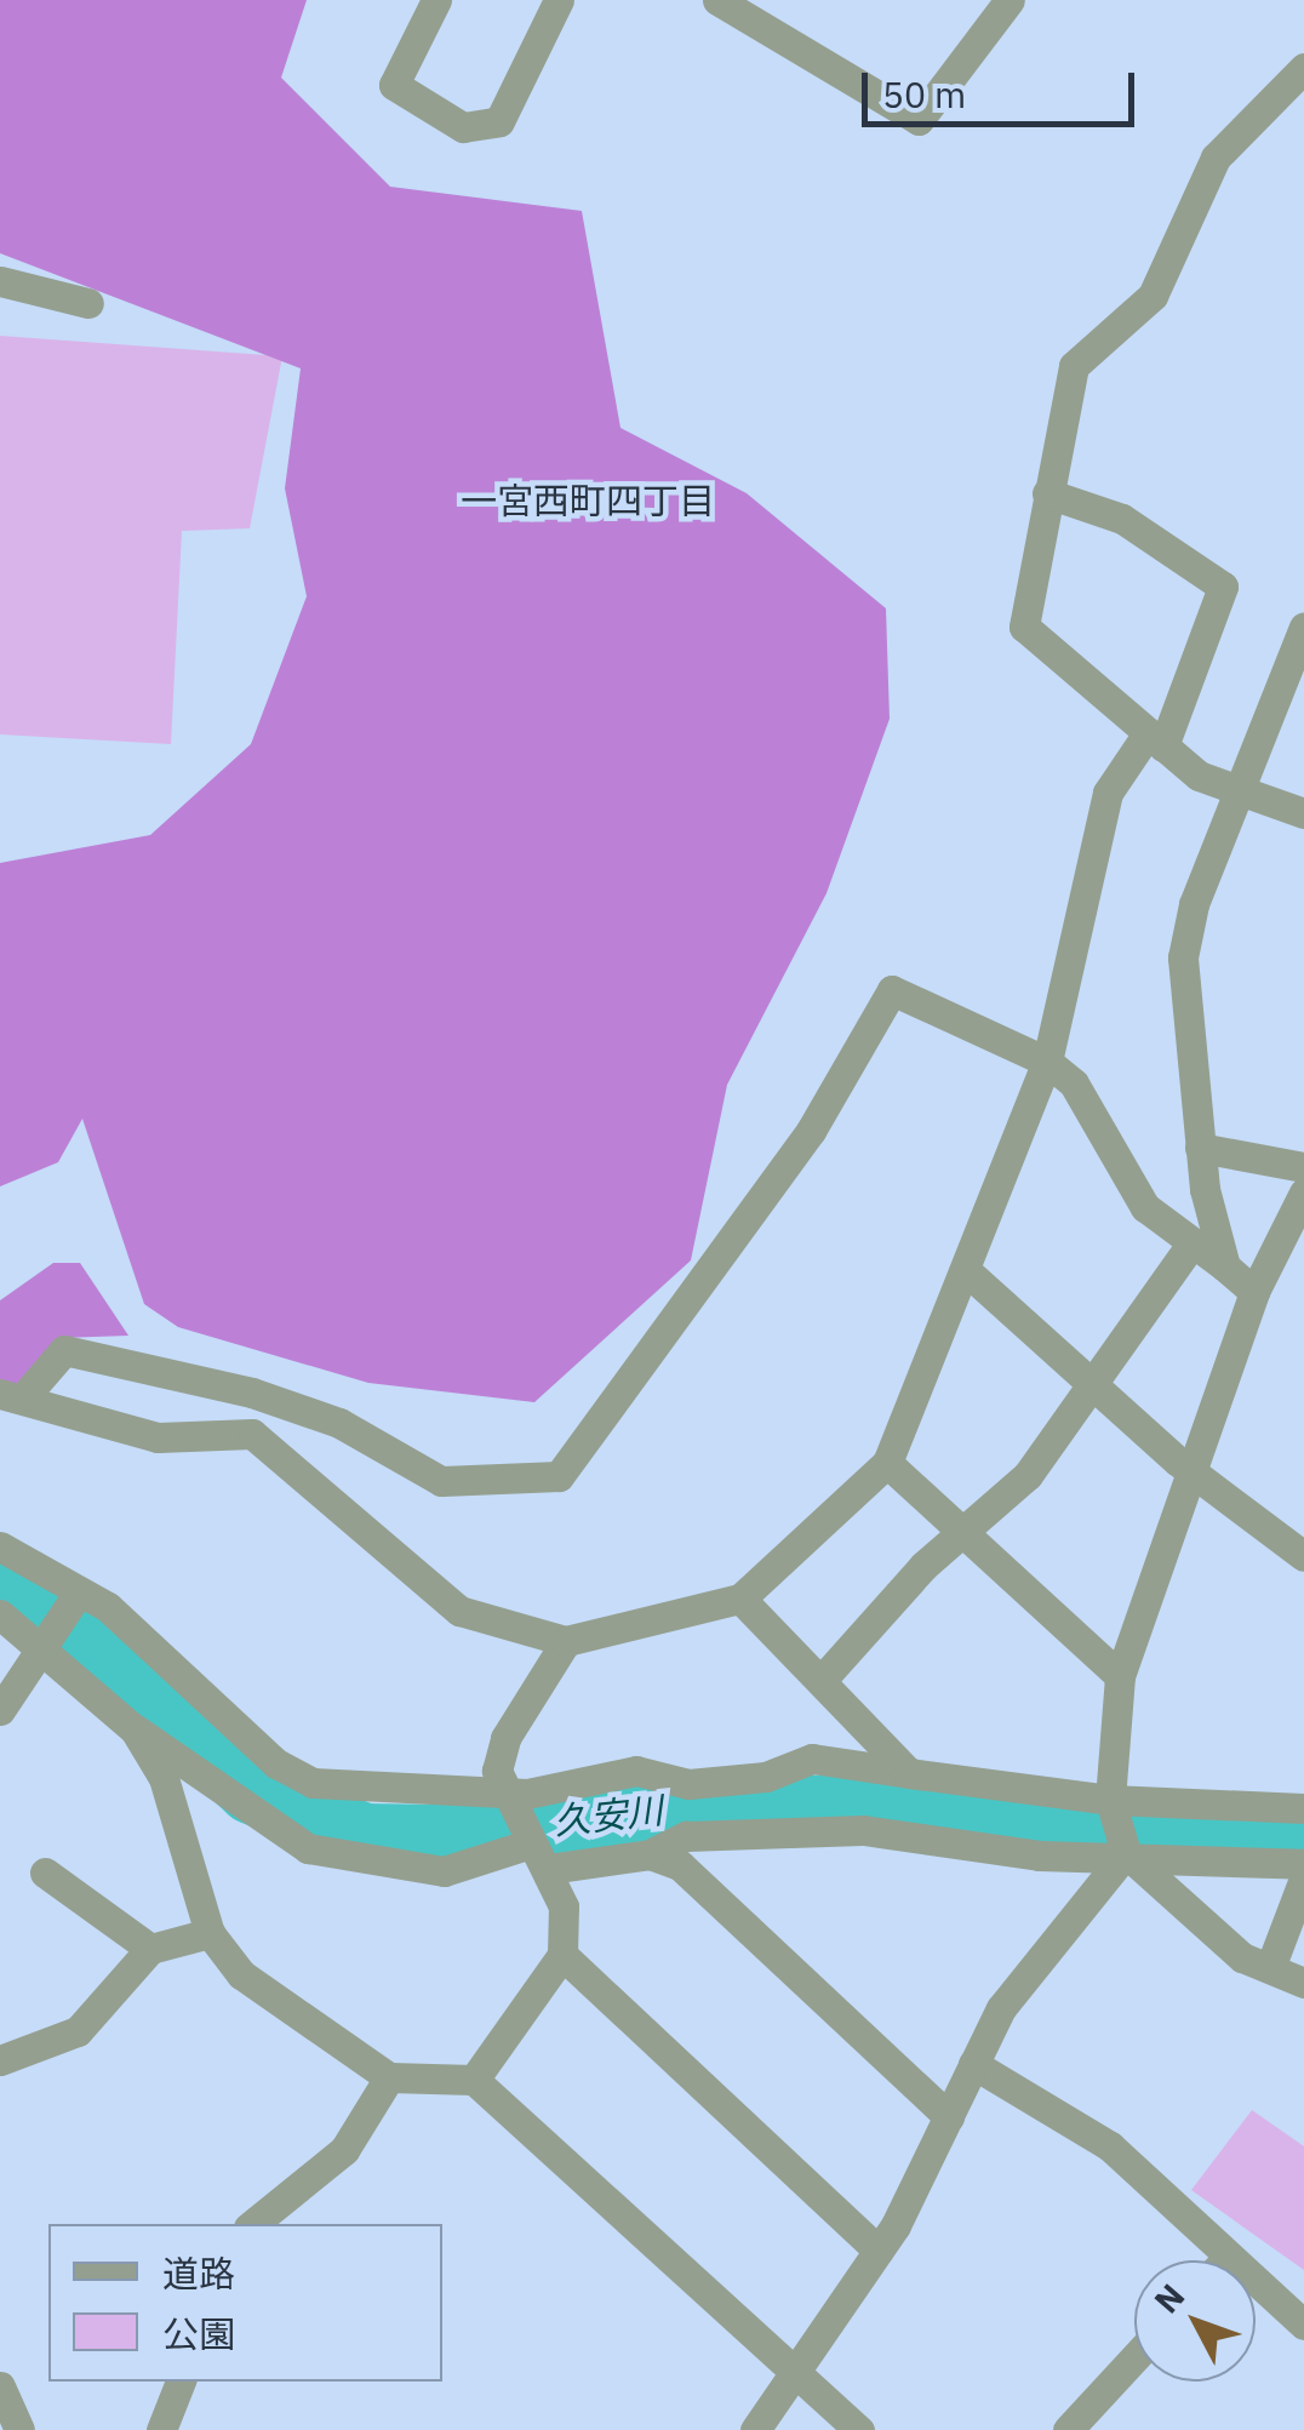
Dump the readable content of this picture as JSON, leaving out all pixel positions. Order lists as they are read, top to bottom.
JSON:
{
  "districts": ["一宮西町四丁目"],
  "water": ["久安川"],
  "legend": ["道路", "公園"],
  "scale_bar": "50 m",
  "north": "top left"
}
